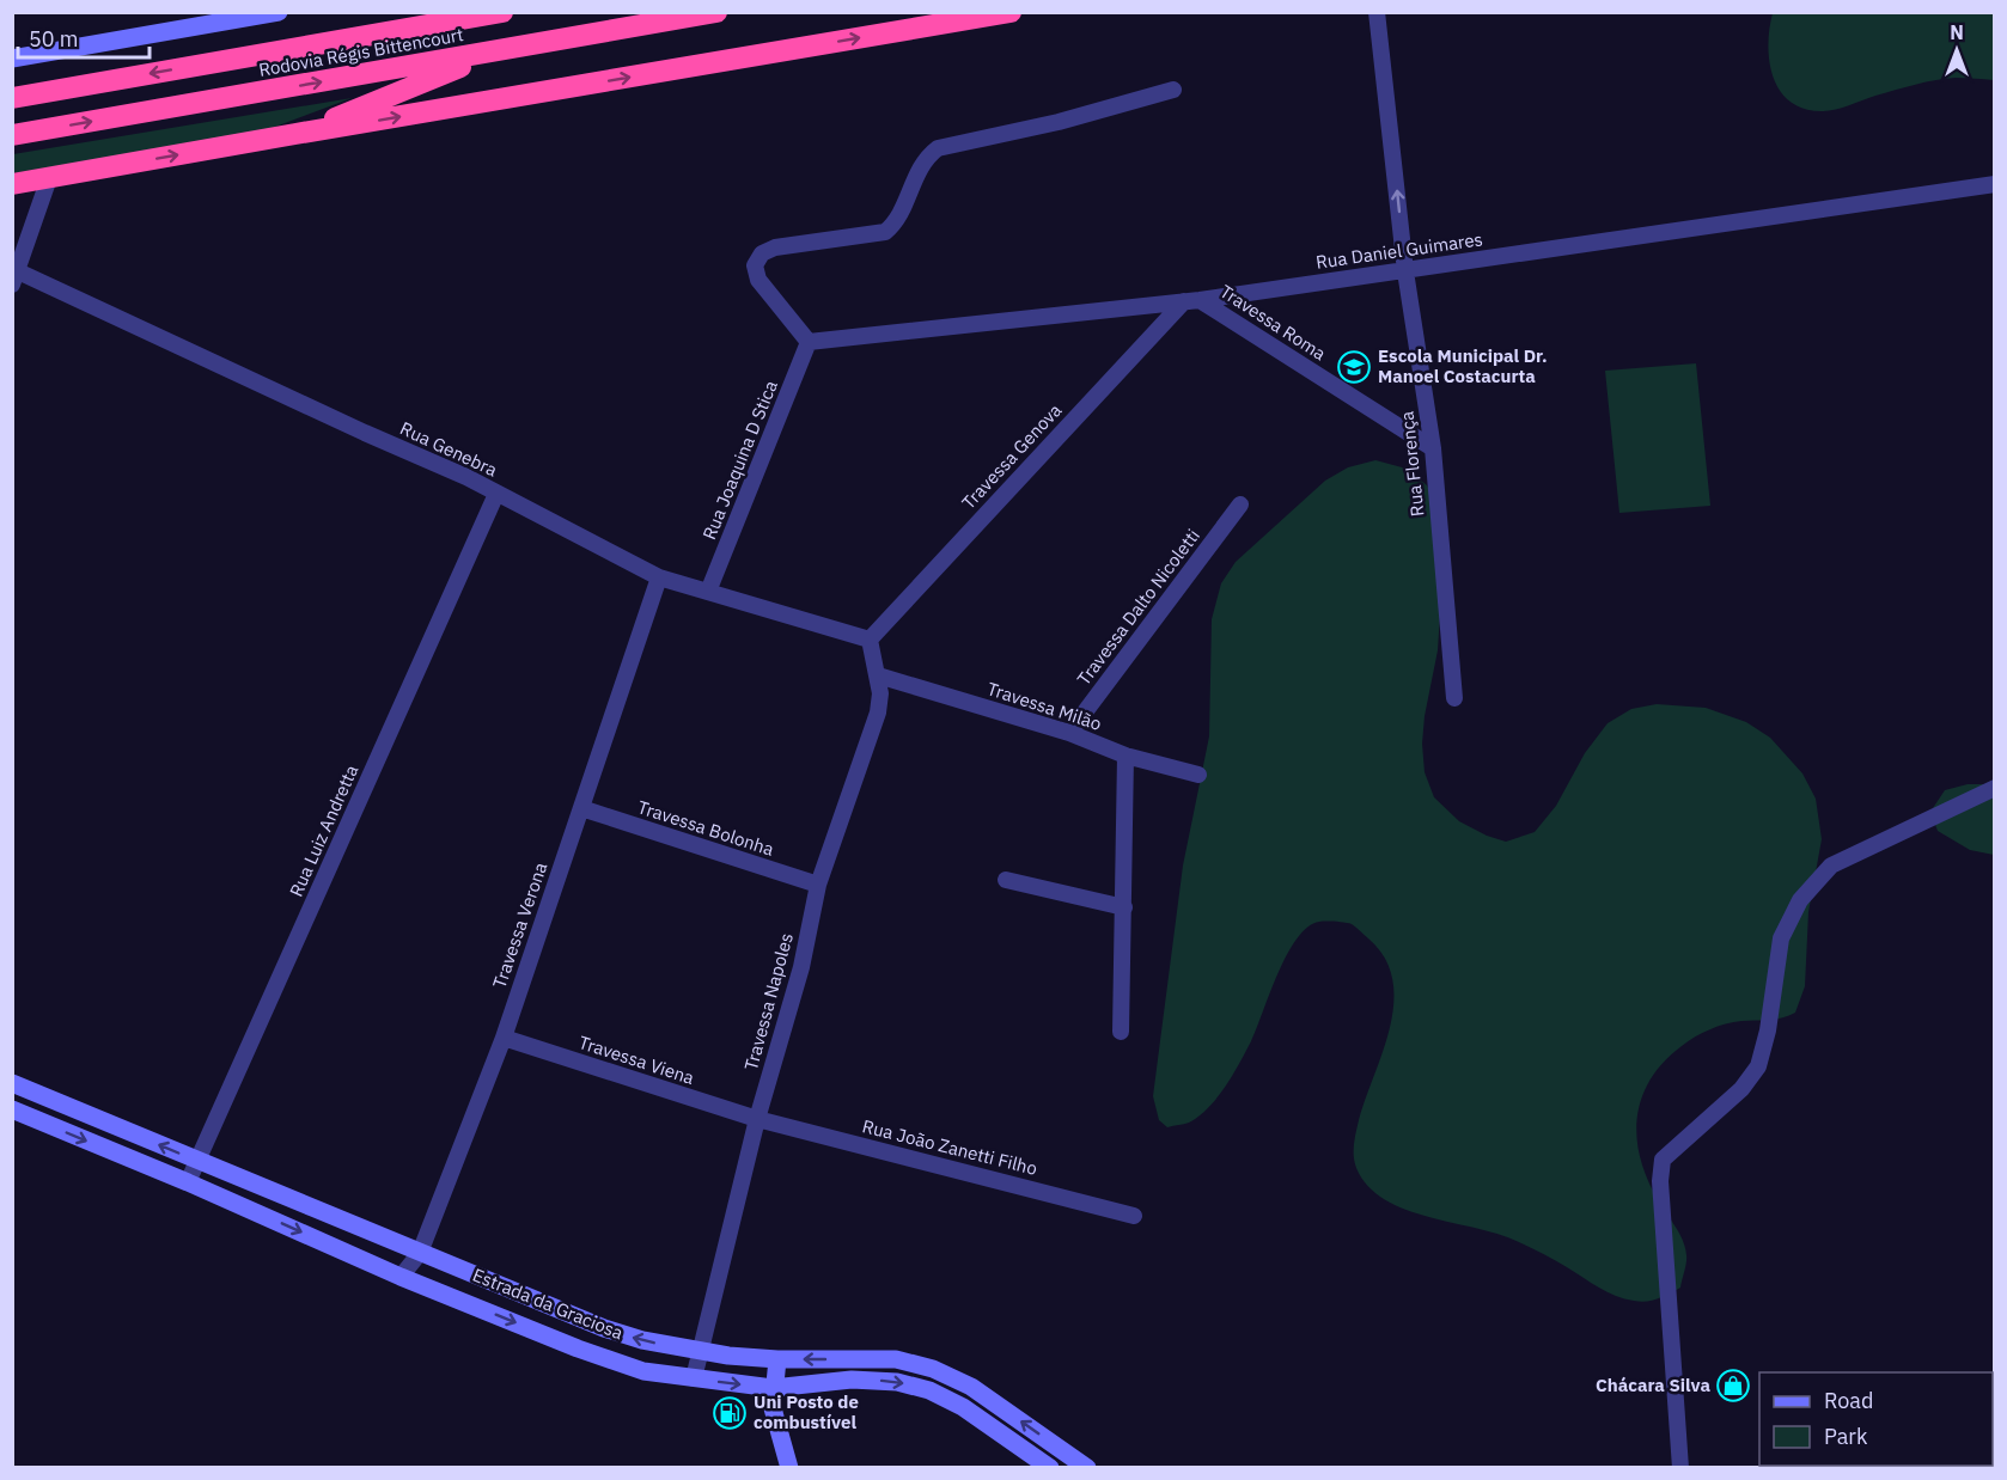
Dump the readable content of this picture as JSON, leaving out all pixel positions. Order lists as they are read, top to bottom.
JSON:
{
  "streets": {
    "highway": ["Rodovia Régis Bittencourt"],
    "main road": ["Estrada da Graciosa"],
    "street": [
      "Rua Daniel Guimares",
      "Travessa Roma",
      "Rua Genebra",
      "Travessa Genova",
      "Rua Joaquina D Stica",
      "Rua Florença",
      "Travessa Dalto Nicoletti",
      "Travessa Milão",
      "Travessa Bolonha",
      "Rua Luiz Andretta",
      "Travessa Verona",
      "Travessa Napoles",
      "Travessa Viena",
      "Rua João Zanetti Filho"
    ]
  },
  "crossings": [
    ["Rua Daniel Guimares", "Travessa Roma"],
    ["Rua Daniel Guimares", "Travessa Genova"],
    ["Rua Daniel Guimares", "Rua Joaquina D Stica"],
    ["Rua Daniel Guimares", "Rua Florença"],
    ["Travessa Roma", "Travessa Genova"],
    ["Travessa Roma", "Rua Florença"],
    ["Rua Genebra", "Travessa Genova"],
    ["Rua Genebra", "Rua Joaquina D Stica"],
    ["Rua Genebra", "Rua Luiz Andretta"],
    ["Rua Genebra", "Travessa Verona"],
    ["Rua Genebra", "Travessa Napoles"],
    ["Travessa Genova", "Travessa Napoles"],
    ["Travessa Dalto Nicoletti", "Travessa Milão"],
    ["Travessa Milão", "Travessa Napoles"],
    ["Travessa Bolonha", "Travessa Verona"],
    ["Travessa Bolonha", "Travessa Napoles"],
    ["Rua Luiz Andretta", "Estrada da Graciosa"],
    ["Travessa Verona", "Travessa Viena"],
    ["Travessa Verona", "Estrada da Graciosa"],
    ["Travessa Napoles", "Travessa Viena"],
    ["Travessa Napoles", "Rua João Zanetti Filho"],
    ["Travessa Napoles", "Estrada da Graciosa"],
    ["Travessa Viena", "Rua João Zanetti Filho"]
  ],
  "one_way": ["Rua Florença"],
  "places": {
    "school or university": ["Escola Municipal Dr. Manoel Costacurta"],
    "shop": ["Chácara Silva"],
    "fuel station": ["Uni Posto de combustível"]
  },
  "legend": ["Road", "Park"],
  "scale_bar": "50 m",
  "north": "top"
}
